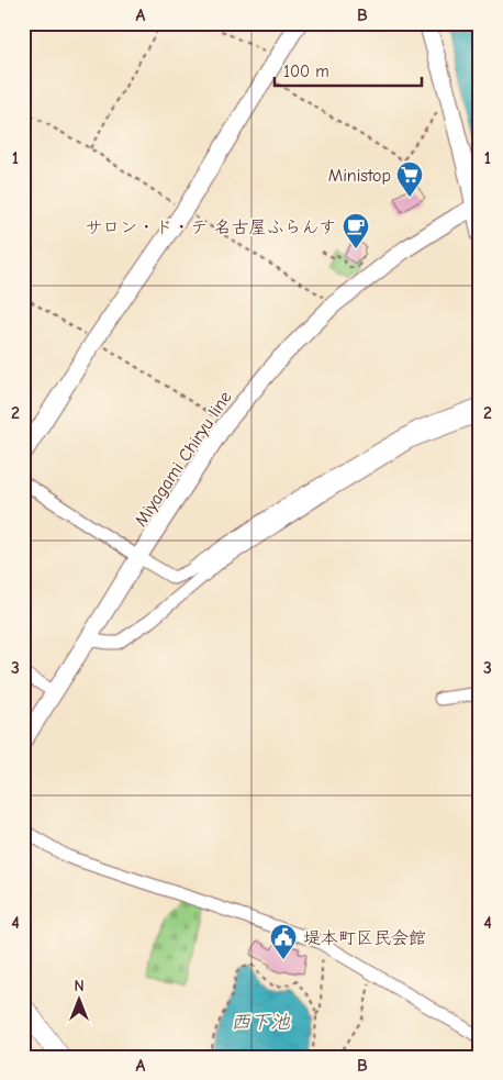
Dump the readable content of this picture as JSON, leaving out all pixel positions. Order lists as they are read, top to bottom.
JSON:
{
  "streets": {
    "street": ["Miyagami Chiryu line"]
  },
  "water": ["西下池"],
  "places": {
    "supermarket": ["Ministop"],
    "cafe": ["サロン・ド・テ 名古屋ふらんす"],
    "public building": ["堤本町区民会館"]
  },
  "scale_bar": "100 m",
  "north": "top",
  "grid": {
    "columns": ["A", "B"],
    "rows": [
      "1",
      "2",
      "3",
      "4"
    ]
  }
}
